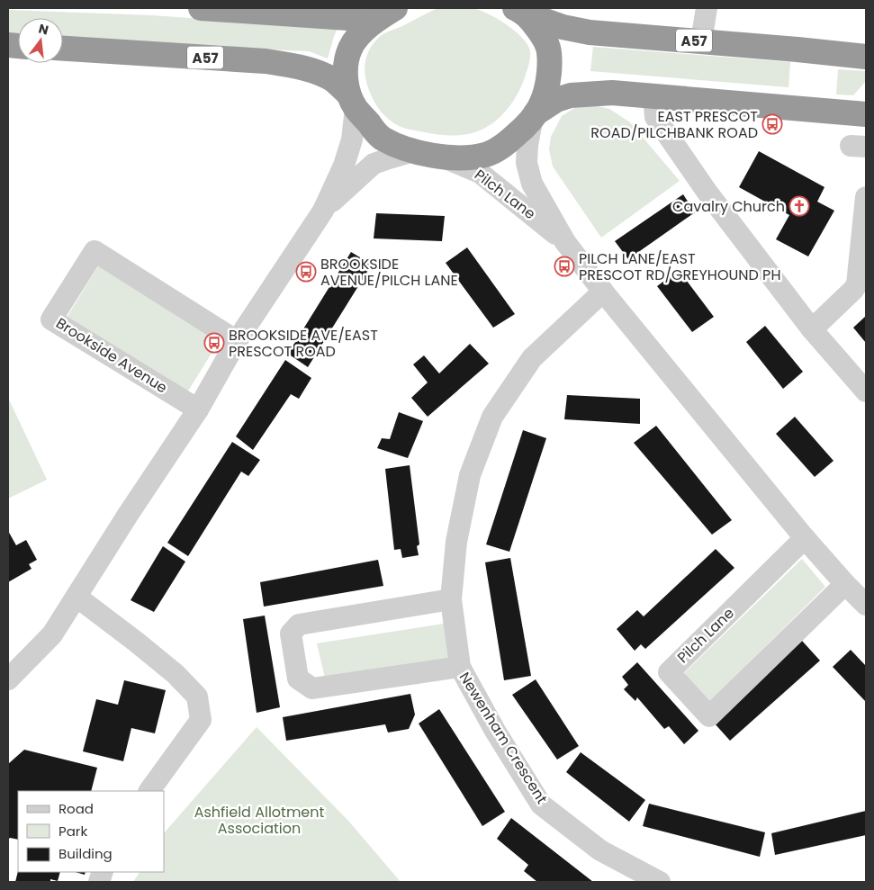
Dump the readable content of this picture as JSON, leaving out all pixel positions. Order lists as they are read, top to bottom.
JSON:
{
  "streets": {
    "highway": ["A57"],
    "street": ["Pilch Lane", "Brookside Avenue", "Newenham Crescent"]
  },
  "crossings": [
    ["A57", "Pilch Lane"],
    ["Pilch Lane", "Newenham Crescent"]
  ],
  "parks": ["Ashfield Allotment Association"],
  "places": {
    "bus stop": [
      "EAST PRESCOT ROAD/PILCHBANK ROAD",
      "PILCH LANE/EAST PRESCOT RD/GREYHOUND PH",
      "BROOKSIDE AVENUE/PILCH LANE",
      "BROOKSIDE AVE/EAST PRESCOT ROAD"
    ],
    "church": ["Cavalry Church"]
  },
  "legend": ["Road", "Park", "Building"],
  "north": "top"
}
